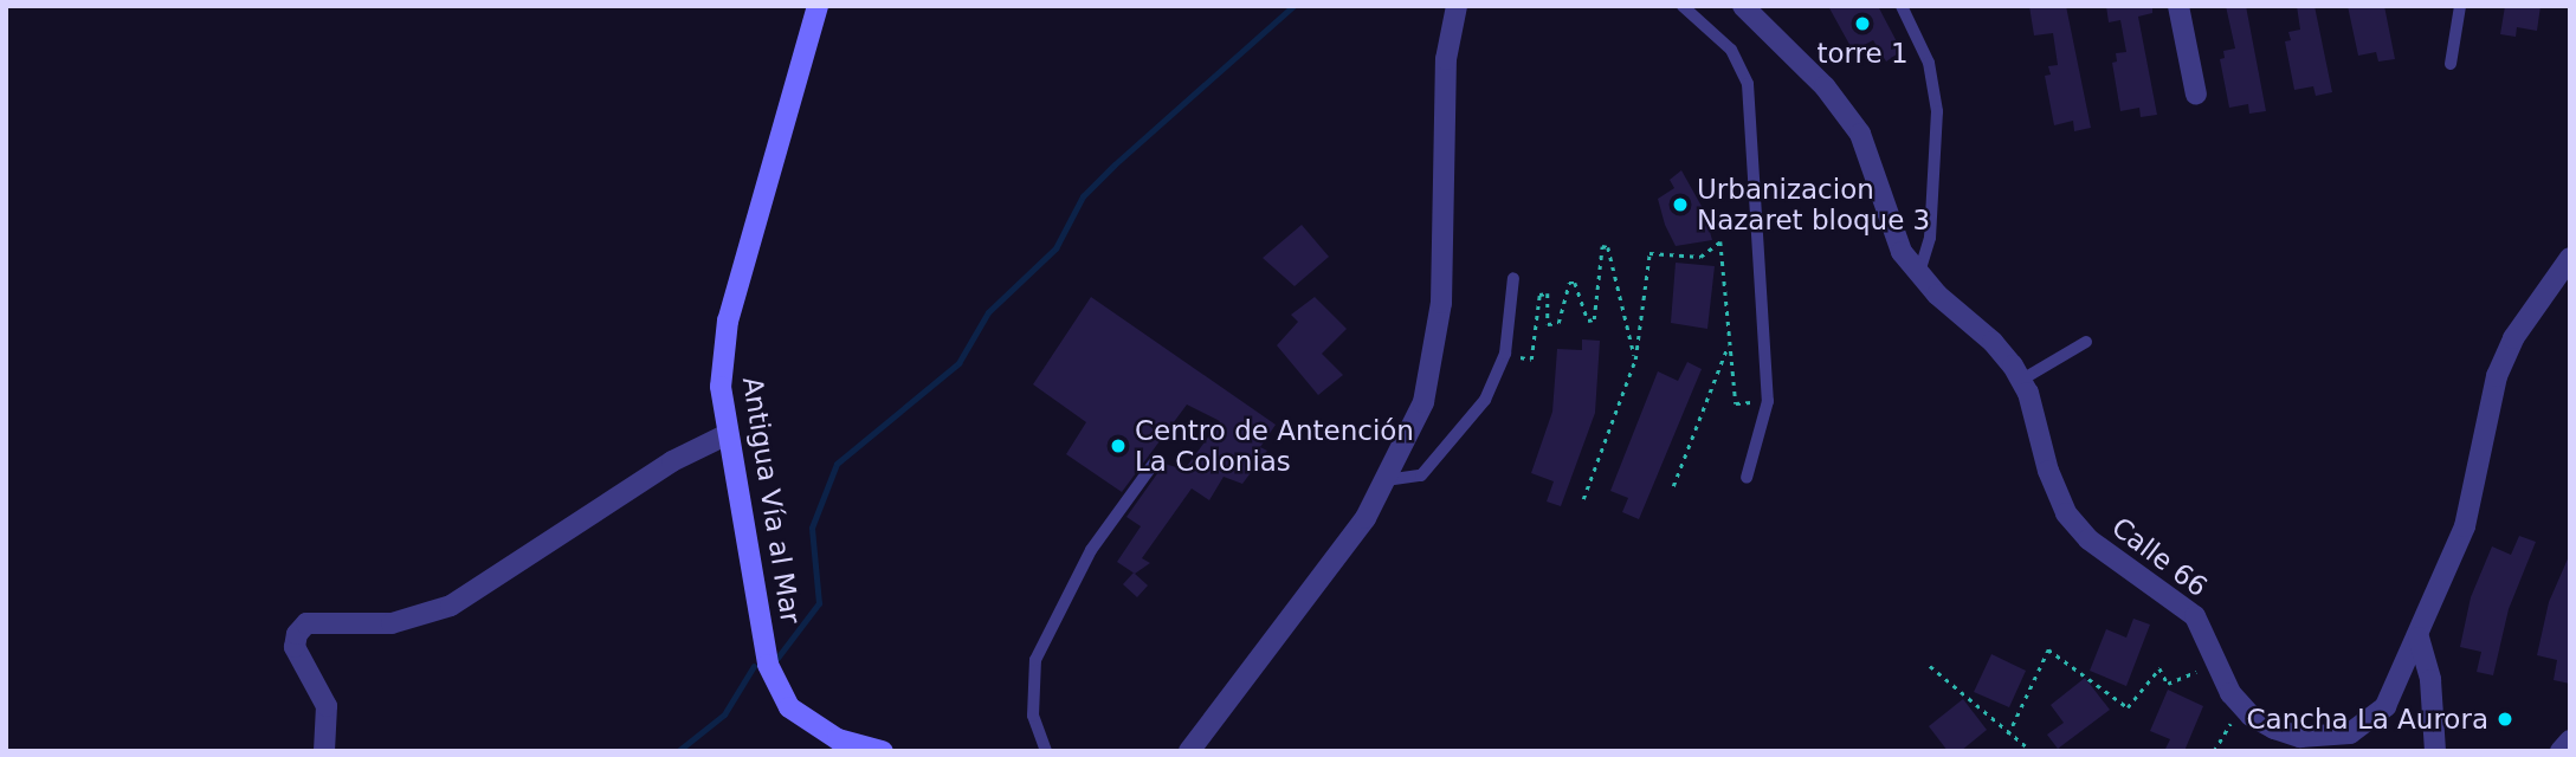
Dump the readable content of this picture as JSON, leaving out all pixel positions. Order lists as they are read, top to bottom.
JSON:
{
  "streets": {
    "main road": ["Antigua Vía al Mar"],
    "street": ["Calle 66"]
  },
  "places": [
    "torre 1",
    "Urbanizacion Nazaret bloque 3",
    "Centro de Antención La Colonias",
    "Cancha La Aurora"
  ]
}
